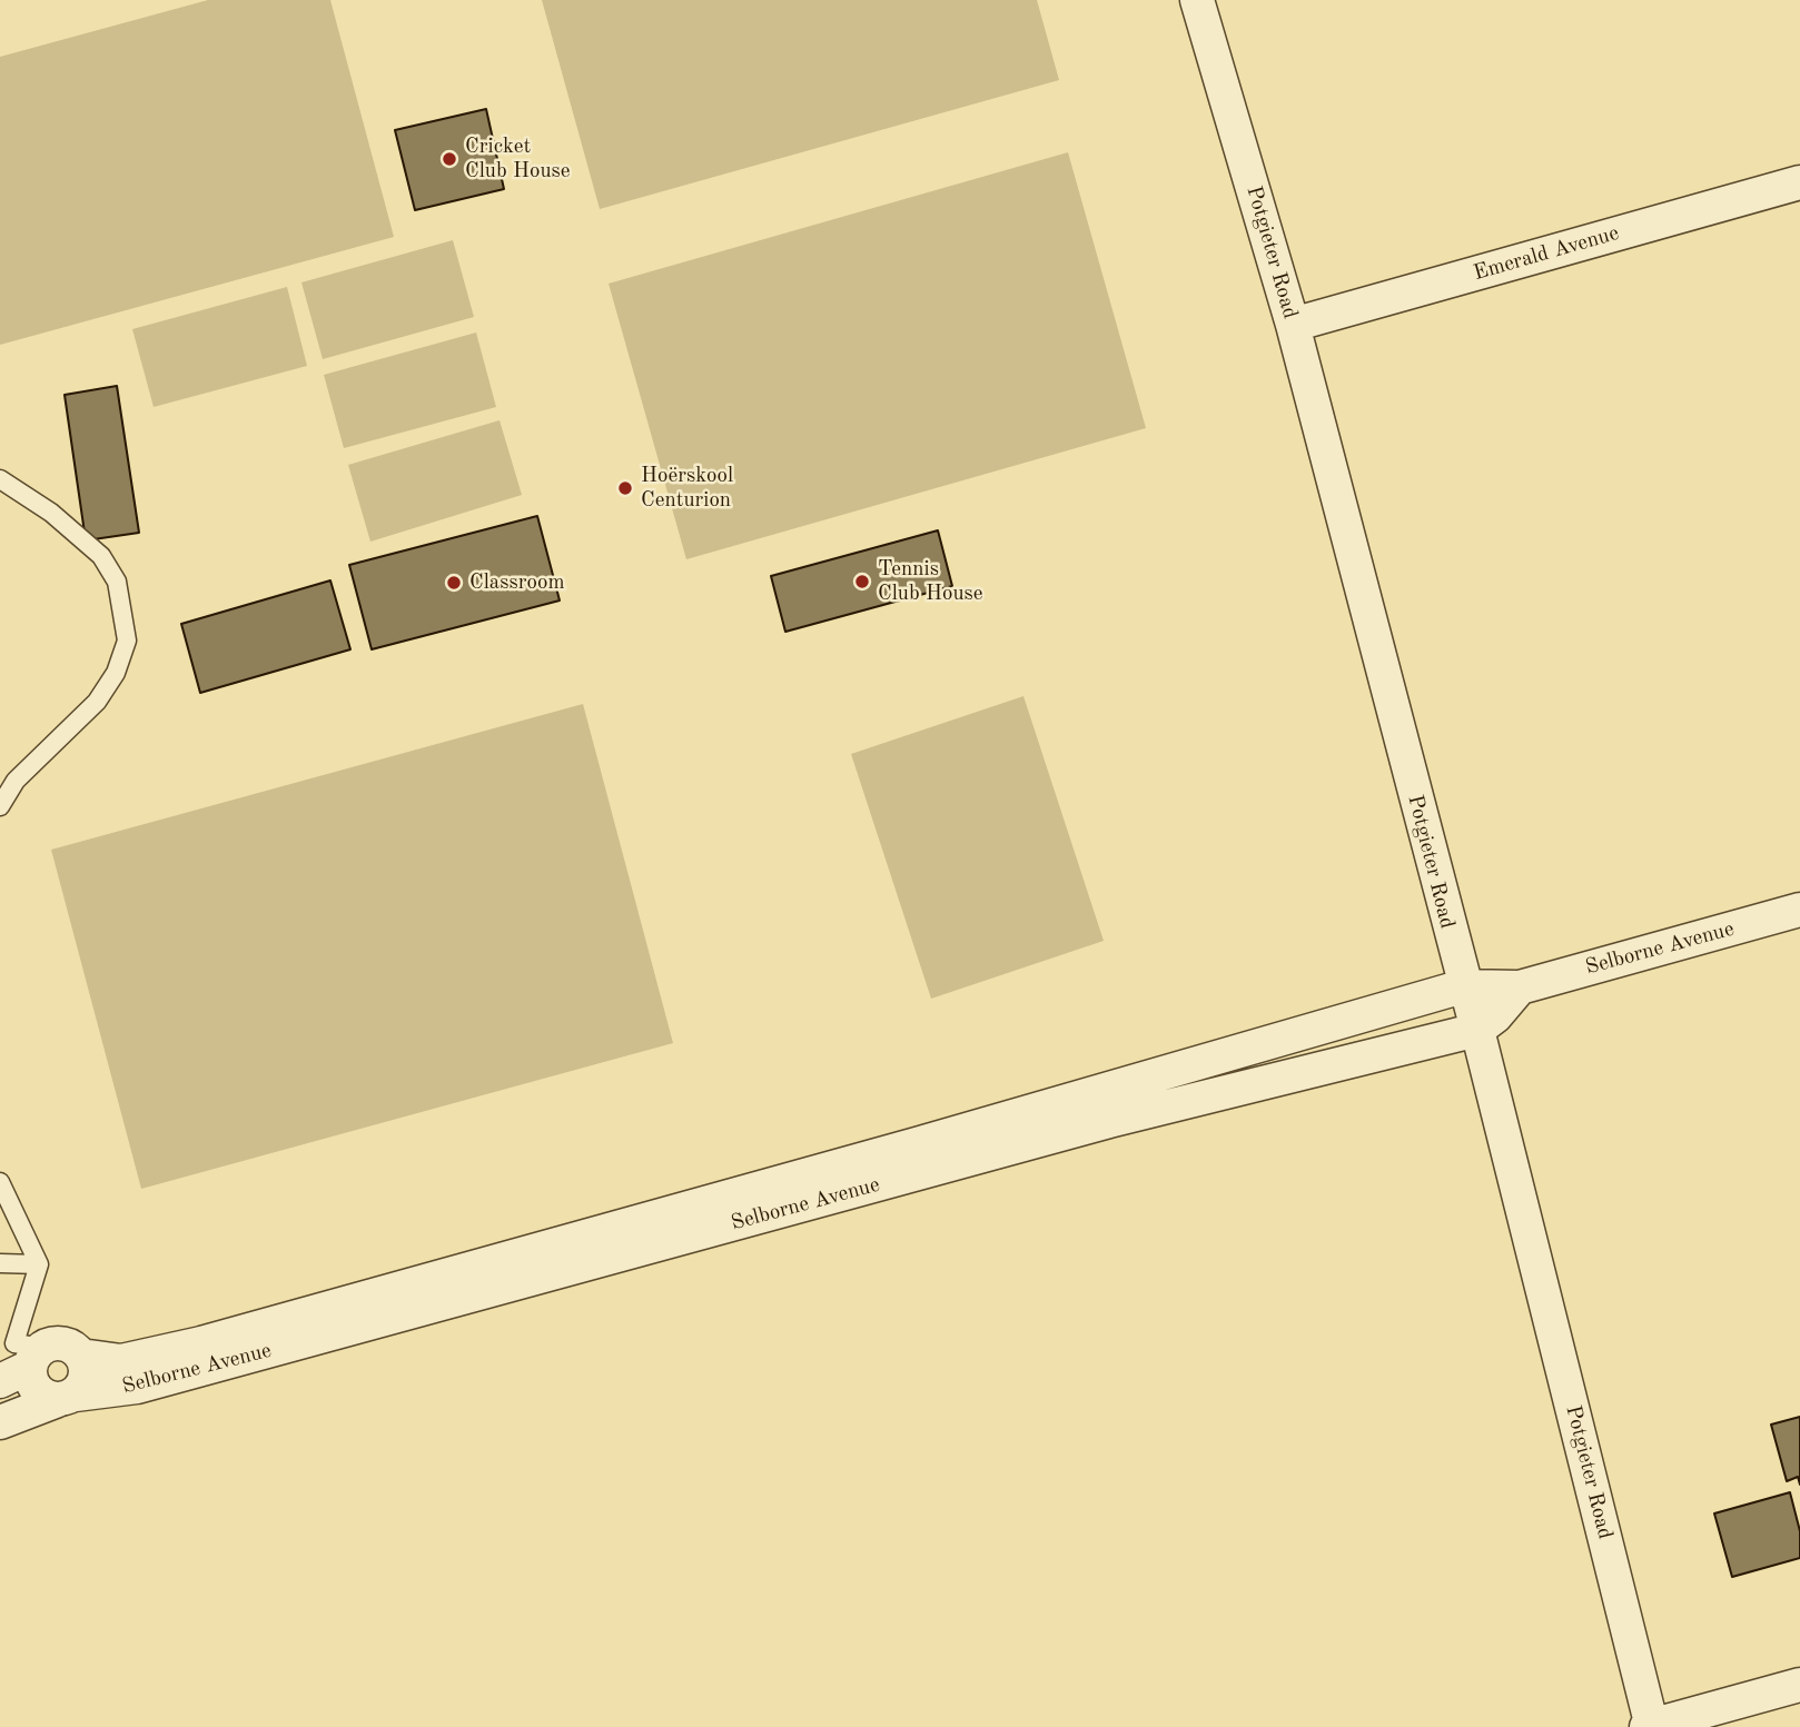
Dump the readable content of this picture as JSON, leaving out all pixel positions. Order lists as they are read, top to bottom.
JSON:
{
  "streets": {
    "street": ["Potgieter Road", "Emerald Avenue", "Selborne Avenue"]
  },
  "crossings": [
    ["Potgieter Road", "Emerald Avenue"],
    ["Potgieter Road", "Selborne Avenue"]
  ],
  "places": [
    "Cricket Club House",
    "Hoërskool Centurion",
    "Tennis Club House",
    "Classroom"
  ]
}
